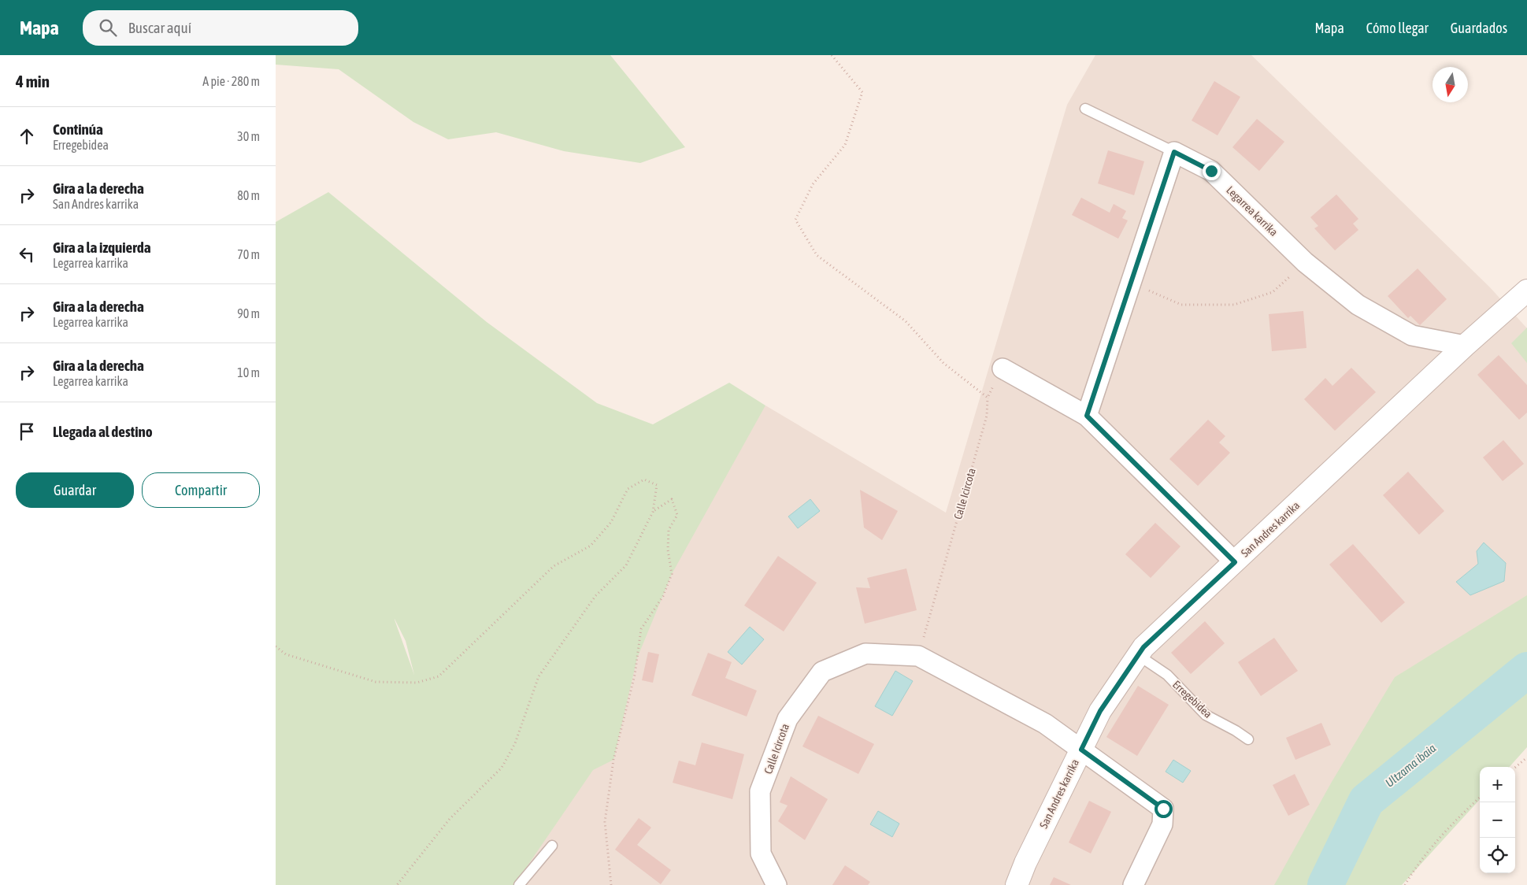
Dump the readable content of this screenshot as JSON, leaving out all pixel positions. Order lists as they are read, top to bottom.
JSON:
{
  "streets": {
    "street": ["Legarrea karrika", "Calle Icircota", "San Andres karrika"],
    "lane": ["Erregebidea"]
  },
  "crossings": [
    ["Legarrea karrika", "San Andres karrika"],
    ["Calle Icircota", "San Andres karrika"],
    ["San Andres karrika", "Erregebidea"]
  ],
  "water": ["Ultzama ibaia"],
  "north": "bottom",
  "page": {
    "header": "Mapa",
    "search": "Buscar aquí",
    "nav": ["Mapa", "Cómo llegar", "Guardados"],
    "heading": ["4 min", "A pie · 280 m"],
    "list": [
      ["Continúa", "Erregebidea", "30 m"],
      ["Gira a la derecha", "San Andres karrika", "80 m"],
      ["Gira a la izquierda", "Legarrea karrika", "70 m"],
      ["Gira a la derecha", "Legarrea karrika", "90 m"],
      ["Gira a la derecha", "Legarrea karrika", "10 m"],
      "Llegada al destino"
    ],
    "buttons": ["Guardar", "Compartir"],
    "map_buttons": ["+", "−"]
  }
}
